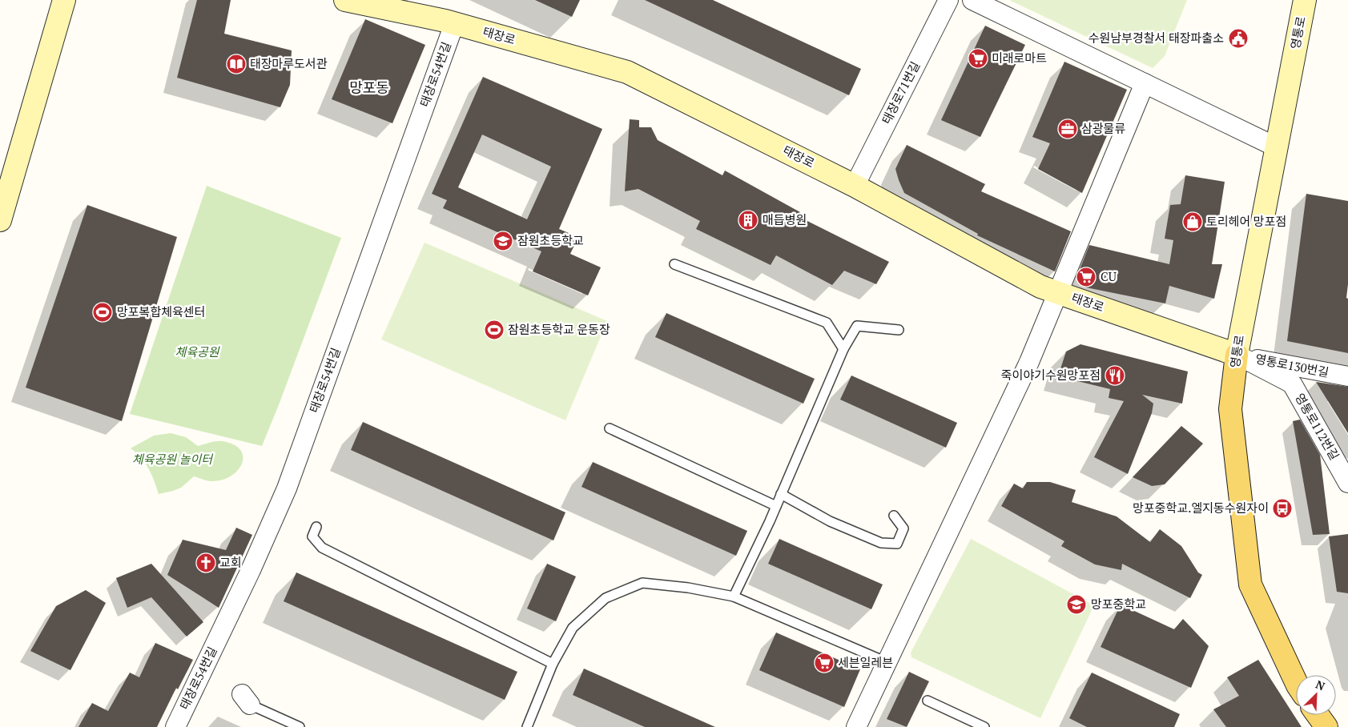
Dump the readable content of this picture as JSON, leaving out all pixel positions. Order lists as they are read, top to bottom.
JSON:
{
  "streets": {
    "main road": ["영통로"],
    "street": [
      "태장로",
      "태장로54번길",
      "태장로71번길",
      "영통로130번길",
      "영통로112번길"
    ]
  },
  "crossings": [
    ["영통로", "태장로"],
    ["영통로", "영통로130번길"],
    ["영통로", "영통로112번길"],
    ["태장로", "태장로54번길"],
    ["태장로", "태장로71번길"],
    ["태장로", "영통로130번길"],
    ["태장로", "영통로112번길"],
    ["영통로130번길", "영통로112번길"]
  ],
  "districts": ["망포동"],
  "parks": ["체육공원", "체육공원 놀이터"],
  "places": {
    "public building": ["수원남부경찰서 태장파출소"],
    "supermarket": ["미래로마트", "CU", "세븐일레븐"],
    "library": ["태장마루도서관"],
    "office": ["삼광물류"],
    "building": ["매듭병원"],
    "shop": ["토리헤어 망포점"],
    "school or university": ["잠원초등학교", "망포중학교"],
    "sports": ["망포복합체육센터", "잠원초등학교 운동장"],
    "restaurant": ["죽이야기수원망포점"],
    "bus stop": ["망포중학교.엘지동수원자이"],
    "church": ["교회"]
  },
  "north": "top right"
}
